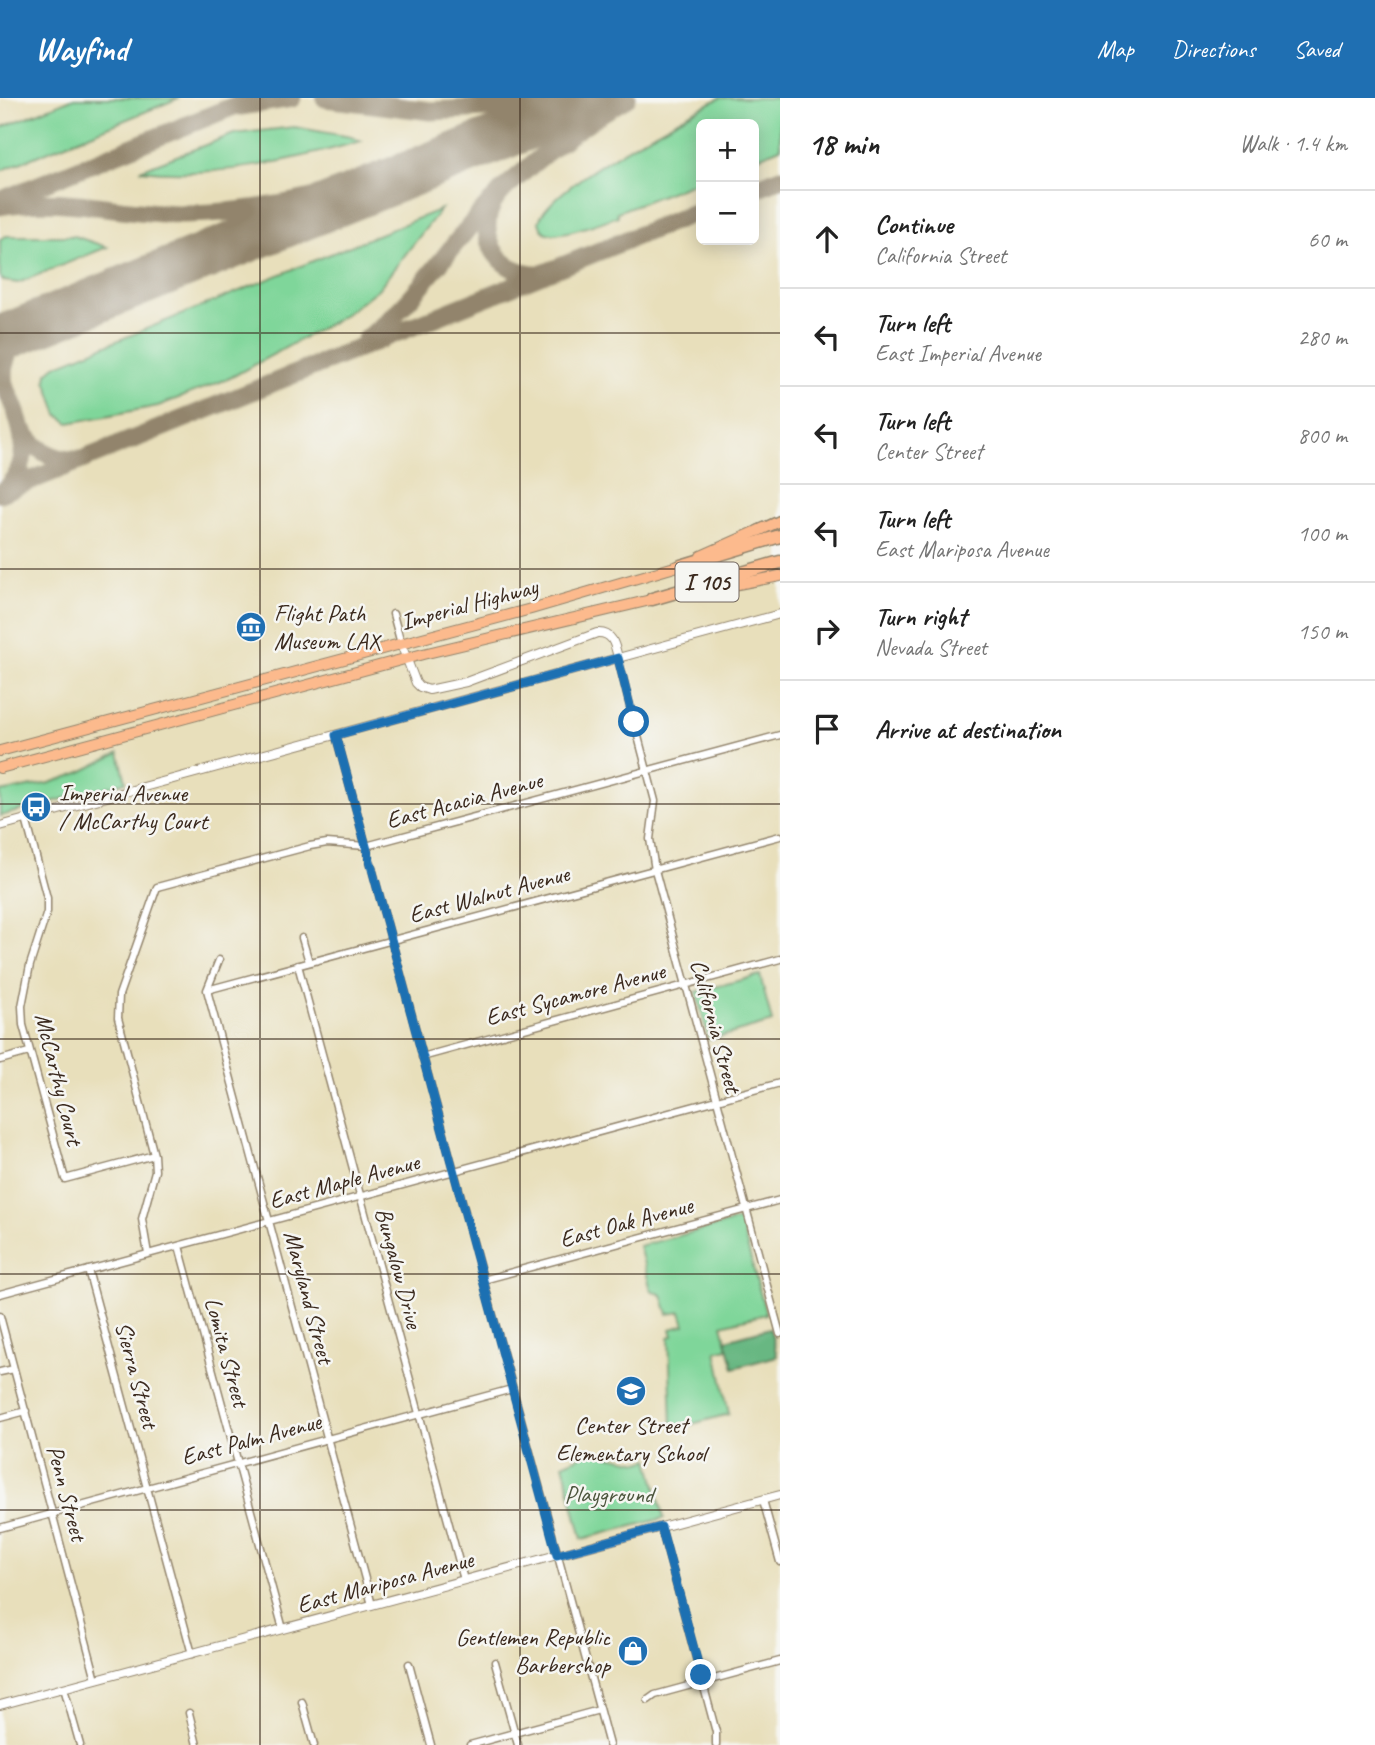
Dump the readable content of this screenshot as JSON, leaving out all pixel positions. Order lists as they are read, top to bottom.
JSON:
{
  "streets": {
    "highway": ["I 105"],
    "main road": ["Imperial Highway"],
    "street": [
      "East Acacia Avenue",
      "East Walnut Avenue",
      "East Sycamore Avenue",
      "California Street",
      "McCarthy Court",
      "East Maple Avenue",
      "East Oak Avenue",
      "Bungalow Drive",
      "Maryland Street",
      "Lomita Street",
      "Sierra Street",
      "East Palm Avenue",
      "Penn Street",
      "East Mariposa Avenue"
    ]
  },
  "crossings": [
    ["I 105", "Imperial Highway"],
    ["Imperial Highway", "California Street"],
    ["East Acacia Avenue", "California Street"],
    ["East Acacia Avenue", "McCarthy Court"],
    ["East Walnut Avenue", "California Street"],
    ["East Walnut Avenue", "Bungalow Drive"],
    ["East Walnut Avenue", "Maryland Street"],
    ["East Sycamore Avenue", "California Street"],
    ["California Street", "East Maple Avenue"],
    ["California Street", "East Oak Avenue"],
    ["East Maple Avenue", "Bungalow Drive"],
    ["East Maple Avenue", "Maryland Street"],
    ["East Maple Avenue", "Lomita Street"],
    ["East Maple Avenue", "Sierra Street"],
    ["Bungalow Drive", "East Palm Avenue"],
    ["Bungalow Drive", "East Mariposa Avenue"],
    ["Maryland Street", "East Palm Avenue"],
    ["Maryland Street", "East Mariposa Avenue"],
    ["Lomita Street", "East Palm Avenue"],
    ["Lomita Street", "East Mariposa Avenue"],
    ["Sierra Street", "East Palm Avenue"],
    ["Sierra Street", "East Mariposa Avenue"],
    ["East Palm Avenue", "Penn Street"],
    ["Penn Street", "East Mariposa Avenue"]
  ],
  "parks": ["Playground"],
  "places": {
    "museum": ["Flight Path Museum LAX"],
    "bus stop": ["Imperial Avenue / McCarthy Court"],
    "school or university": ["Center Street Elementary School"],
    "shop": ["Gentlemen Republic Barbershop"]
  },
  "page": {
    "header": "Wayfind",
    "nav": ["Map", "Directions", "Saved"],
    "heading": ["18 min", "Walk · 1.4 km"],
    "map_buttons": ["+", "−"],
    "list": [
      ["Continue", "California Street", "60 m"],
      ["Turn left", "East Imperial Avenue", "280 m"],
      ["Turn left", "Center Street", "800 m"],
      ["Turn left", "East Mariposa Avenue", "100 m"],
      ["Turn right", "Nevada Street", "150 m"],
      "Arrive at destination"
    ]
  }
}
